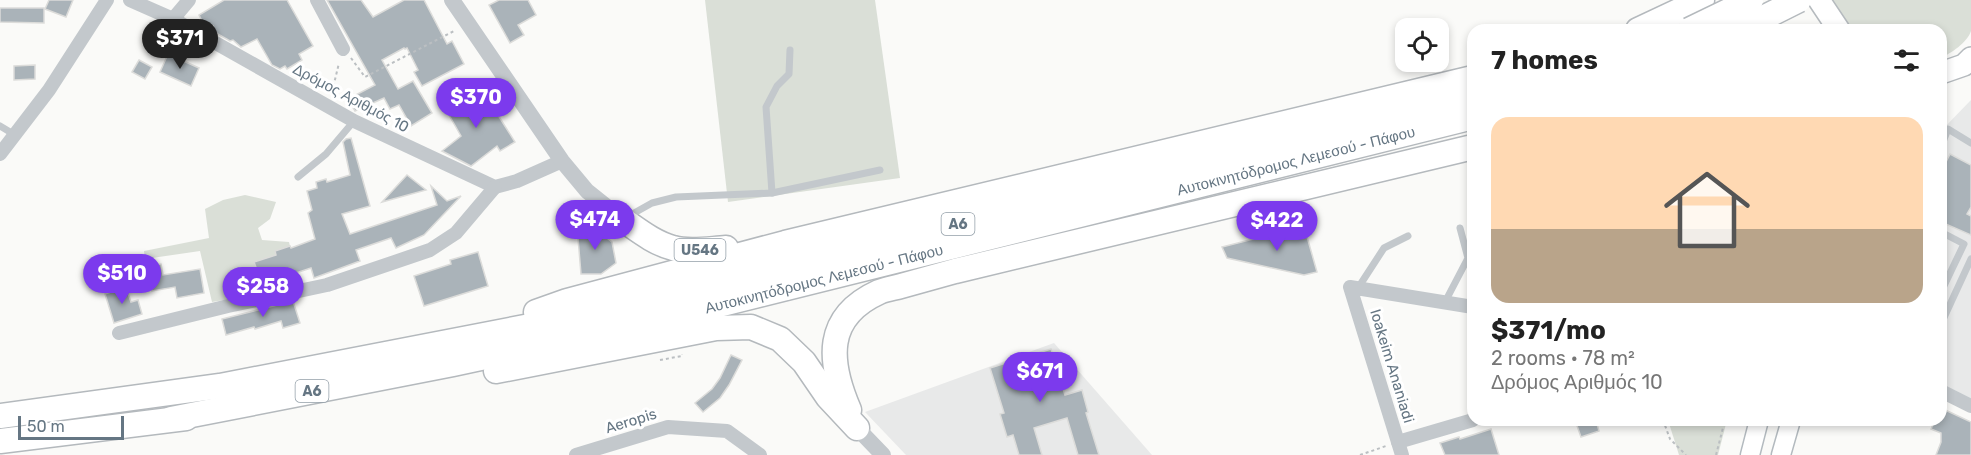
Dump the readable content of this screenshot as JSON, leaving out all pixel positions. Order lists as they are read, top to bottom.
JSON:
{
  "streets": {
    "highway": ["Αυτοκινητόδρομος Λεμεσού - Πάφου", "A6", "U546"],
    "street": ["Δρόμος Αριθμός 10", "Ioakeim Ananiadi", "Aeropis"]
  },
  "crossings": [
    ["Αυτοκινητόδρομος Λεμεσού - Πάφου", "A6"]
  ],
  "scale_bar": "50 m",
  "page": {
    "price": [
      "$371",
      "$370",
      "$474",
      "$422",
      "$510",
      "$258",
      "$671"
    ],
    "heading": "7 homes",
    "list": [
      {
        "name": "$371/mo",
        "note": "2 rooms · 78 m² · Δρόμος Αριθμός 10"
      }
    ],
    "scale": "50 m"
  }
}
